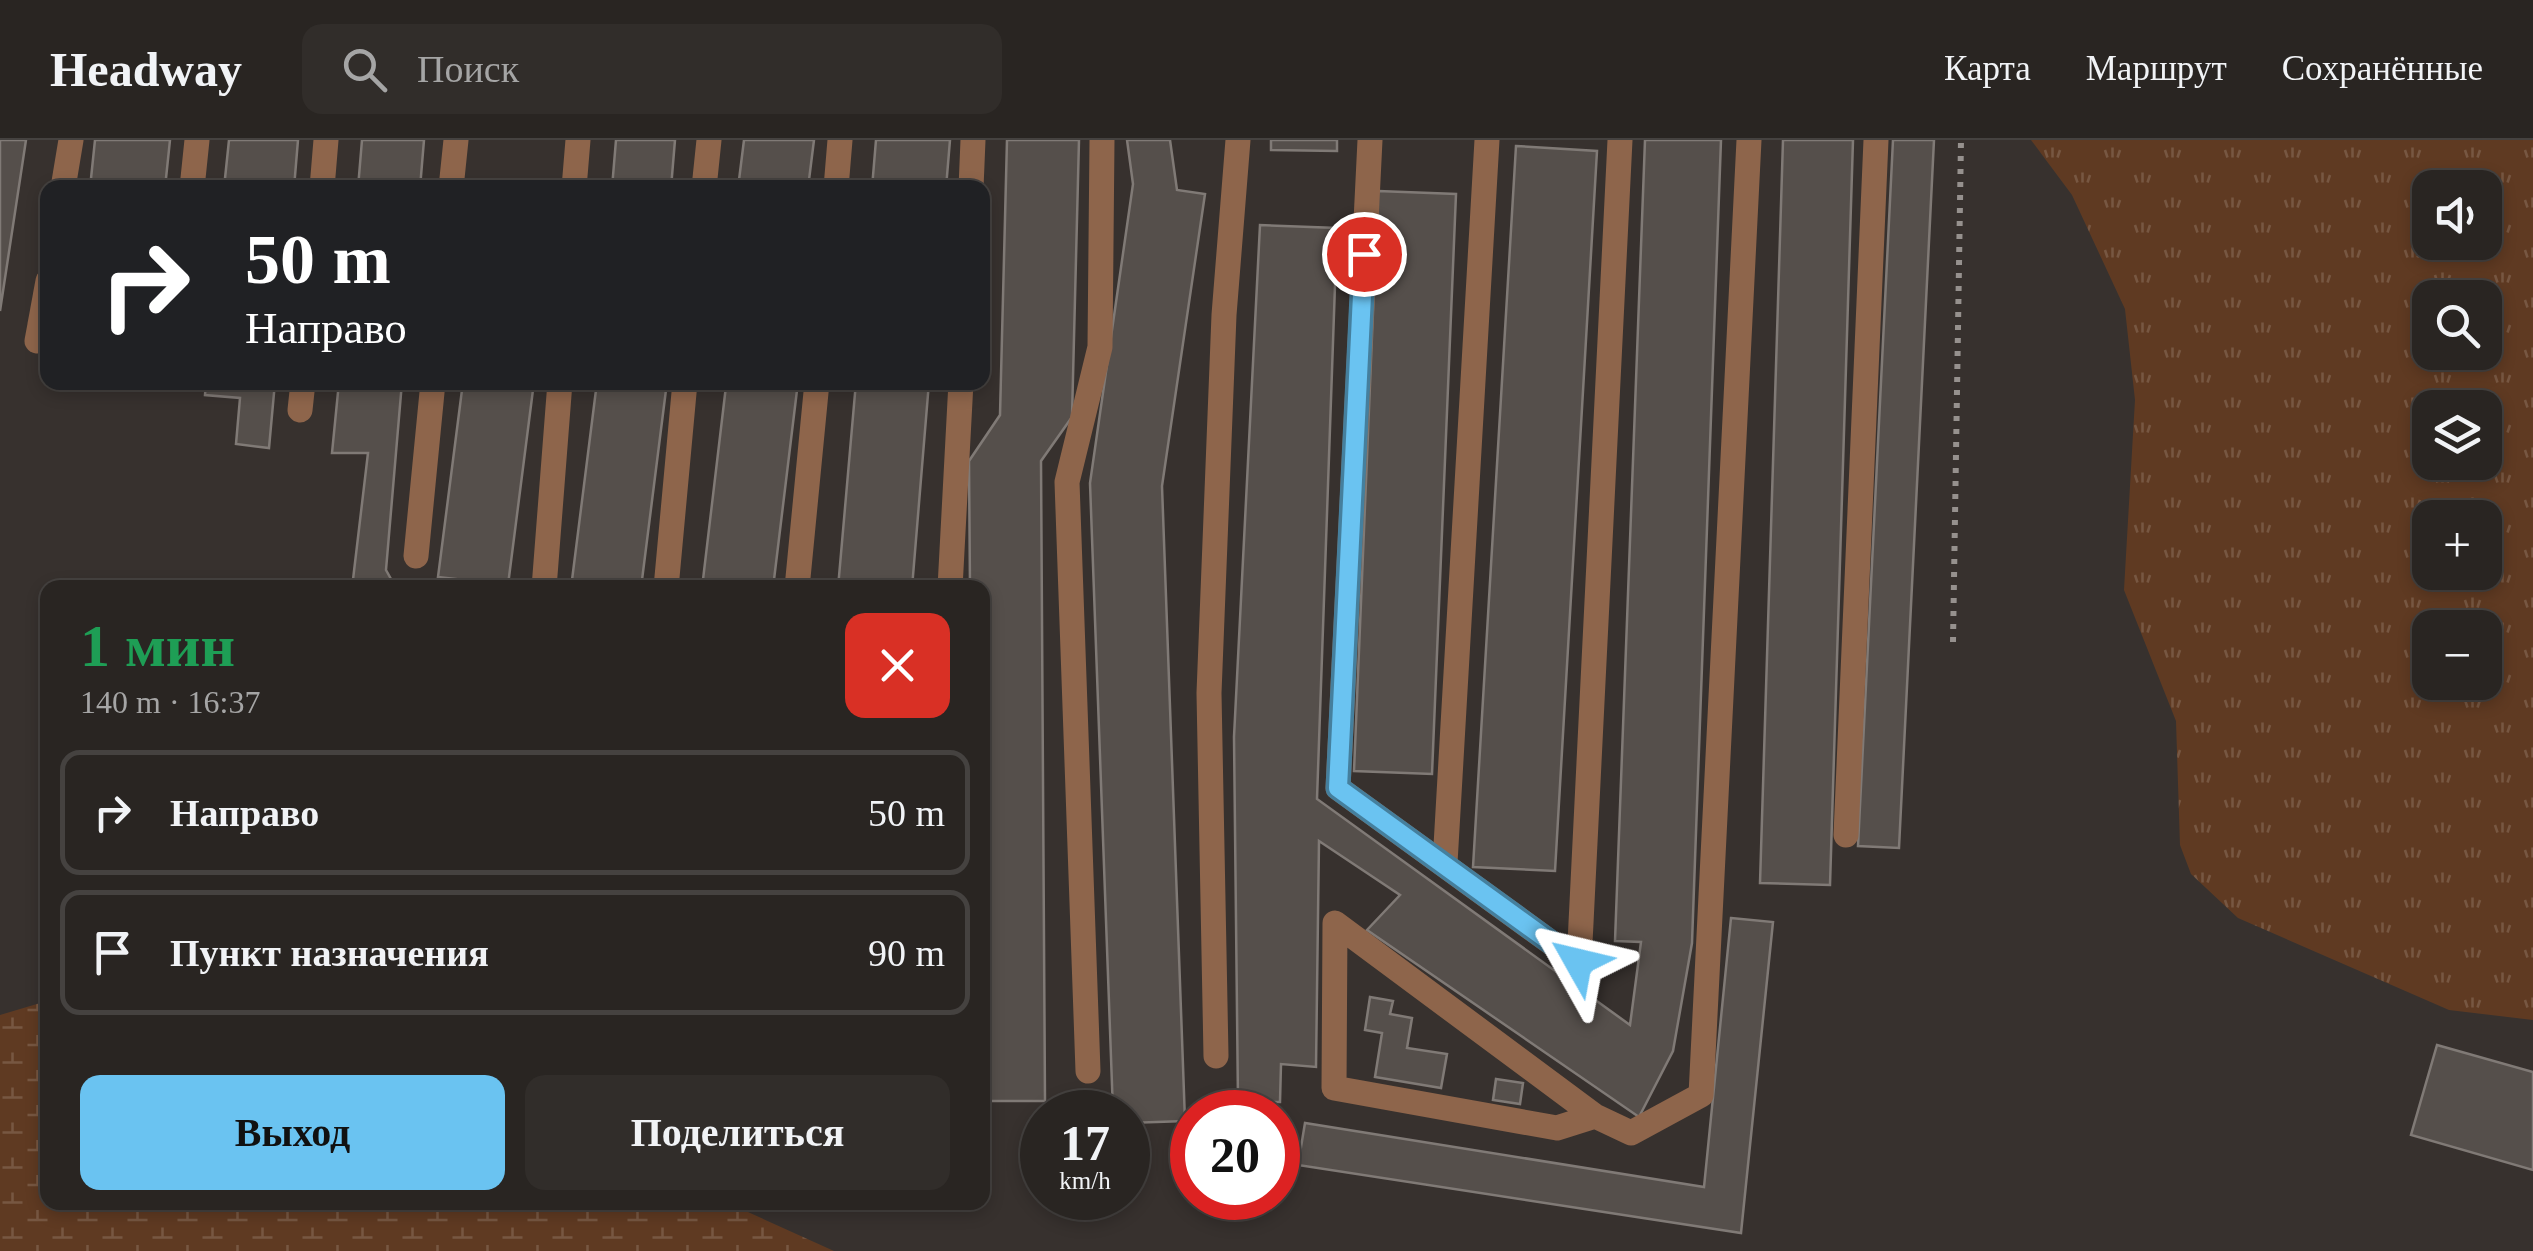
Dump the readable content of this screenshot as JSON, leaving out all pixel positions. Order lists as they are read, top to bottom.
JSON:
{
  "page": {
    "header": "Headway",
    "search": "Поиск",
    "nav": ["Карта", "Маршрут", "Сохранённые"],
    "map_buttons": ["+", "−"],
    "turn": ["50 m", "Направо"],
    "heading": ["1 мин", "140 m · 16:37"],
    "list": [
      {
        "name": "Направо",
        "value": "50 m"
      },
      {
        "name": "Пункт назначения",
        "value": "90 m"
      }
    ],
    "buttons": ["Выход", "Поделиться"],
    "speed": "17 km/h",
    "limit": "20"
  }
}
